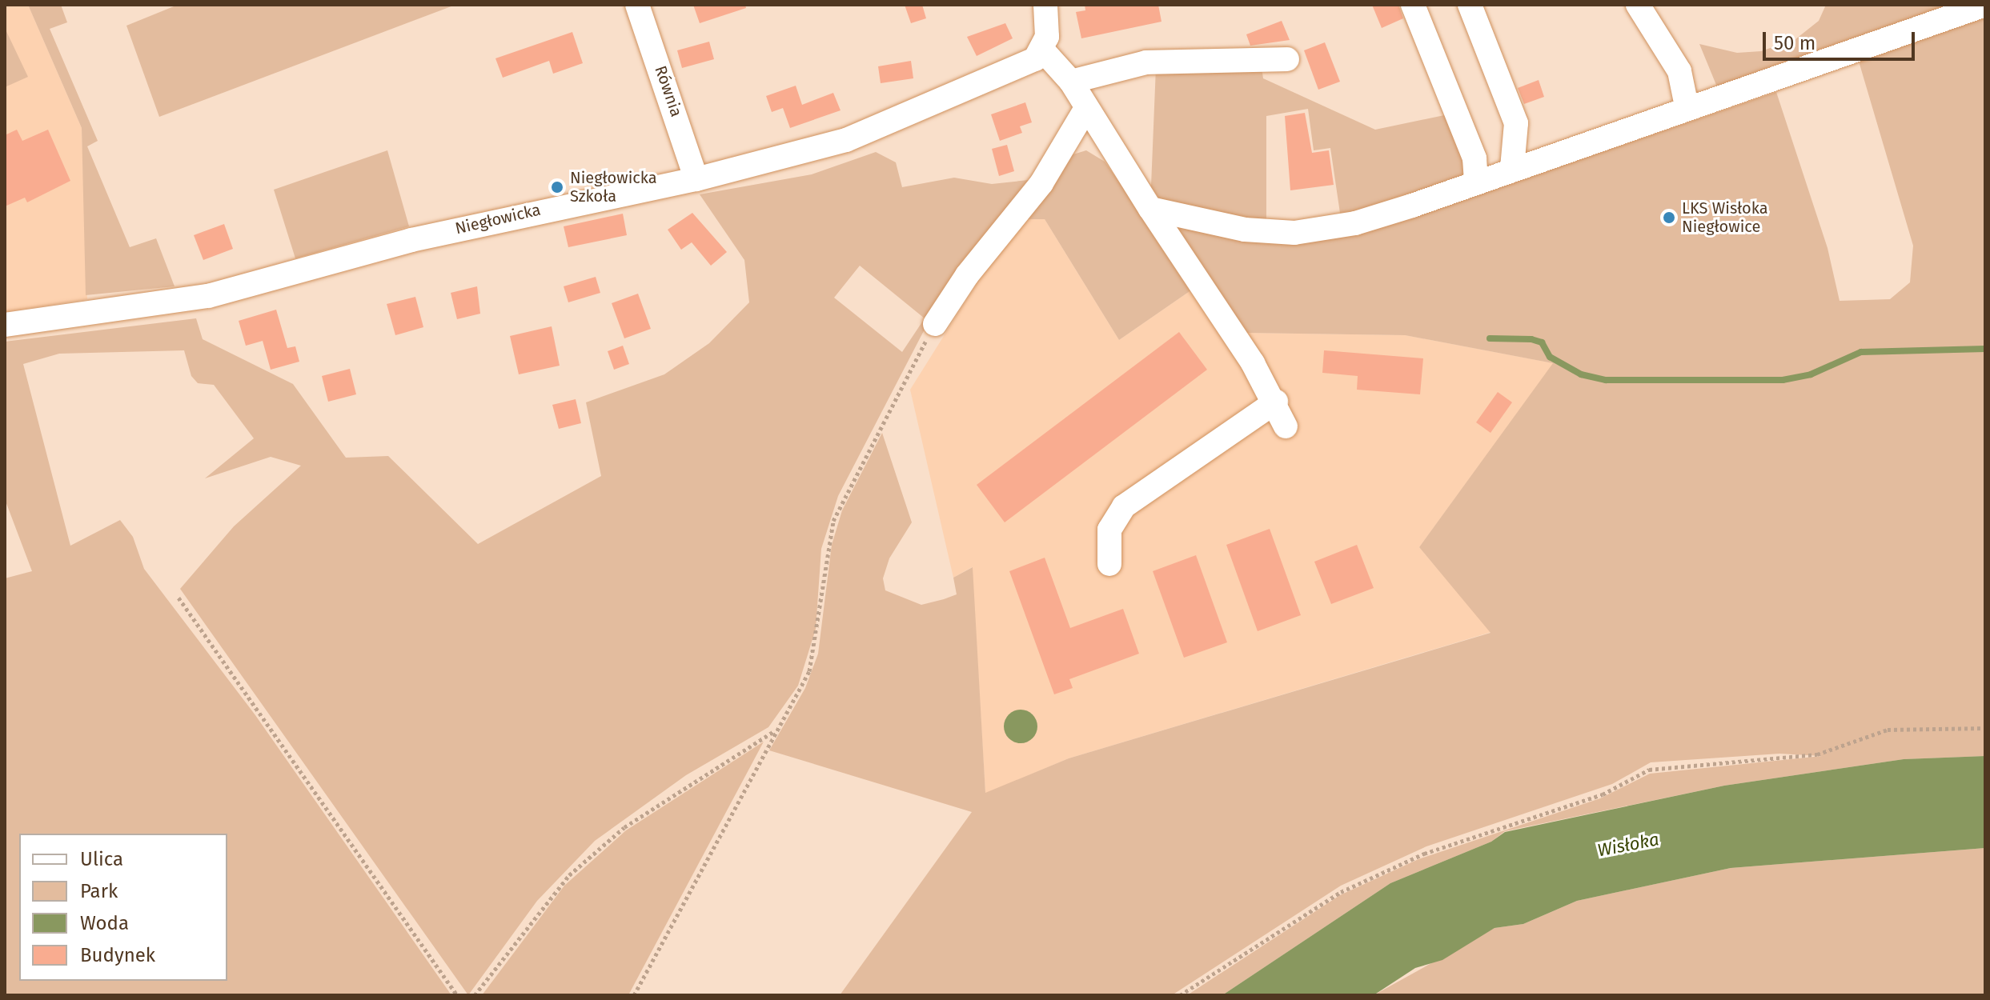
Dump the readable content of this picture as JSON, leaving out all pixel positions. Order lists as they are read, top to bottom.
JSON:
{
  "streets": {
    "street": ["Równia", "Niegłowicka"]
  },
  "crossings": [
    ["Równia", "Niegłowicka"]
  ],
  "water": ["Wisłoka"],
  "places": ["Niegłowicka Szkoła", "LKS Wisłoka Niegłowice"],
  "legend": [
    "Ulica",
    "Park",
    "Woda",
    "Budynek"
  ],
  "scale_bar": "50 m"
}
